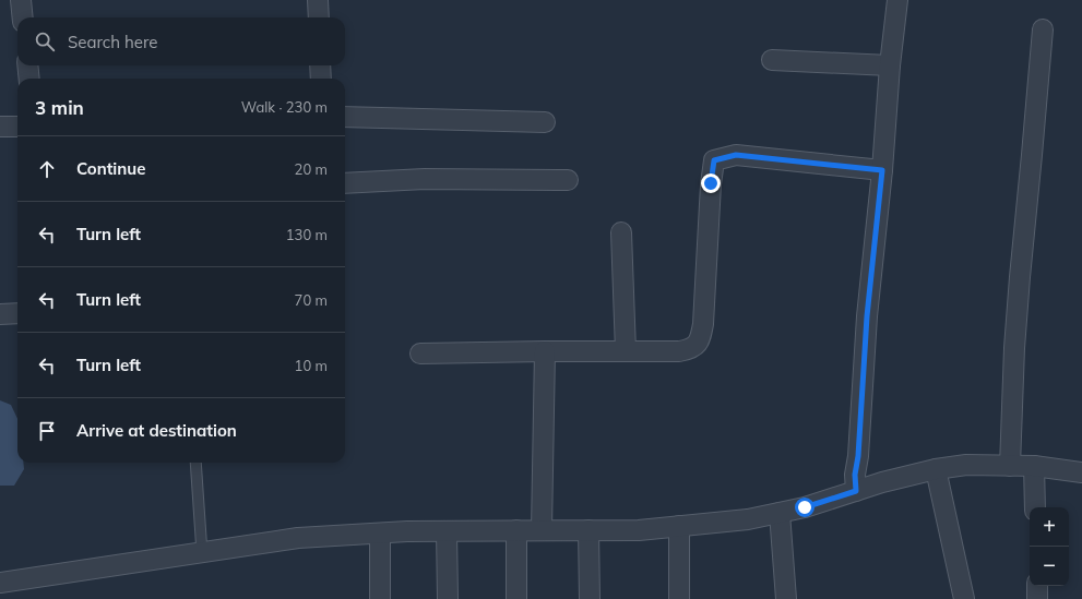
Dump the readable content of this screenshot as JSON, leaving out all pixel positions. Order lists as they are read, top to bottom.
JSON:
{
  "page": {
    "search": "Search here",
    "heading": ["3 min", "Walk · 230 m"],
    "list": [
      ["Continue", "20 m"],
      ["Turn left", "130 m"],
      ["Turn left", "70 m"],
      ["Turn left", "10 m"],
      "Arrive at destination"
    ],
    "map_buttons": ["+", "−"]
  }
}
